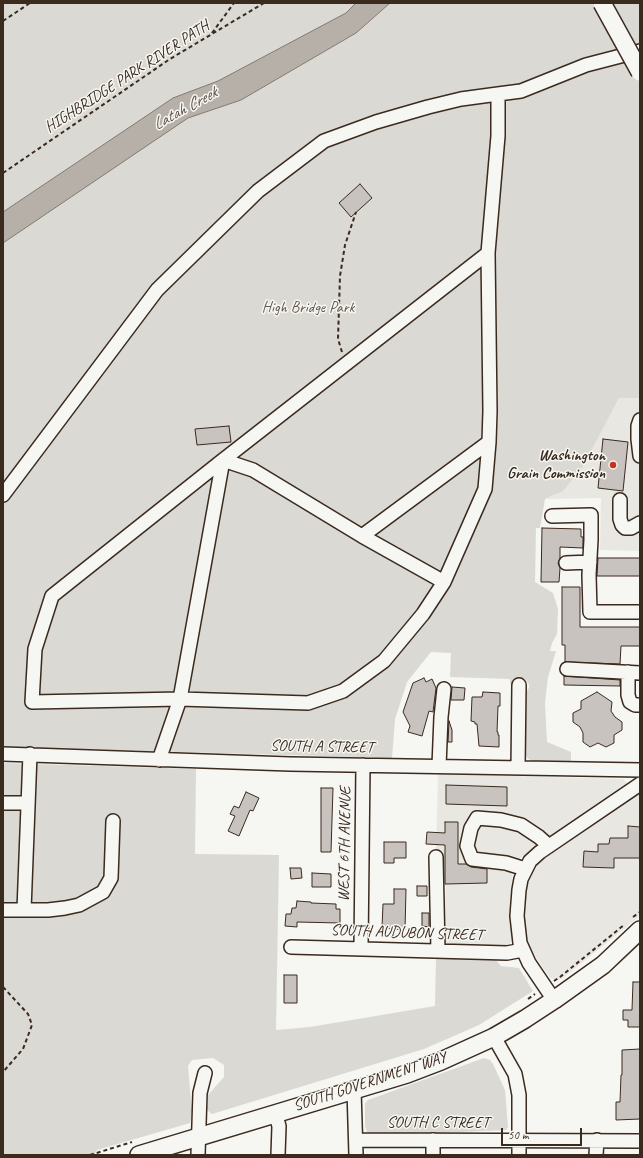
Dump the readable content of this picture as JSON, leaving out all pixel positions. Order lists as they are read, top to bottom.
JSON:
{
  "streets": {
    "main road": ["SOUTH GOVERNMENT WAY"],
    "street": [
      "SOUTH A STREET",
      "WEST 6TH AVENUE",
      "SOUTH AUDUBON STREET",
      "SOUTH C STREET"
    ],
    "path": ["HIGHBRIDGE PARK RIVER PATH"]
  },
  "crossings": [
    ["SOUTH A STREET", "WEST 6TH AVENUE"],
    ["WEST 6TH AVENUE", "SOUTH AUDUBON STREET"]
  ],
  "water": ["Latah Creek"],
  "parks": ["High Bridge Park"],
  "places": ["Washington Grain Commission"],
  "scale_bar": "50 m"
}
